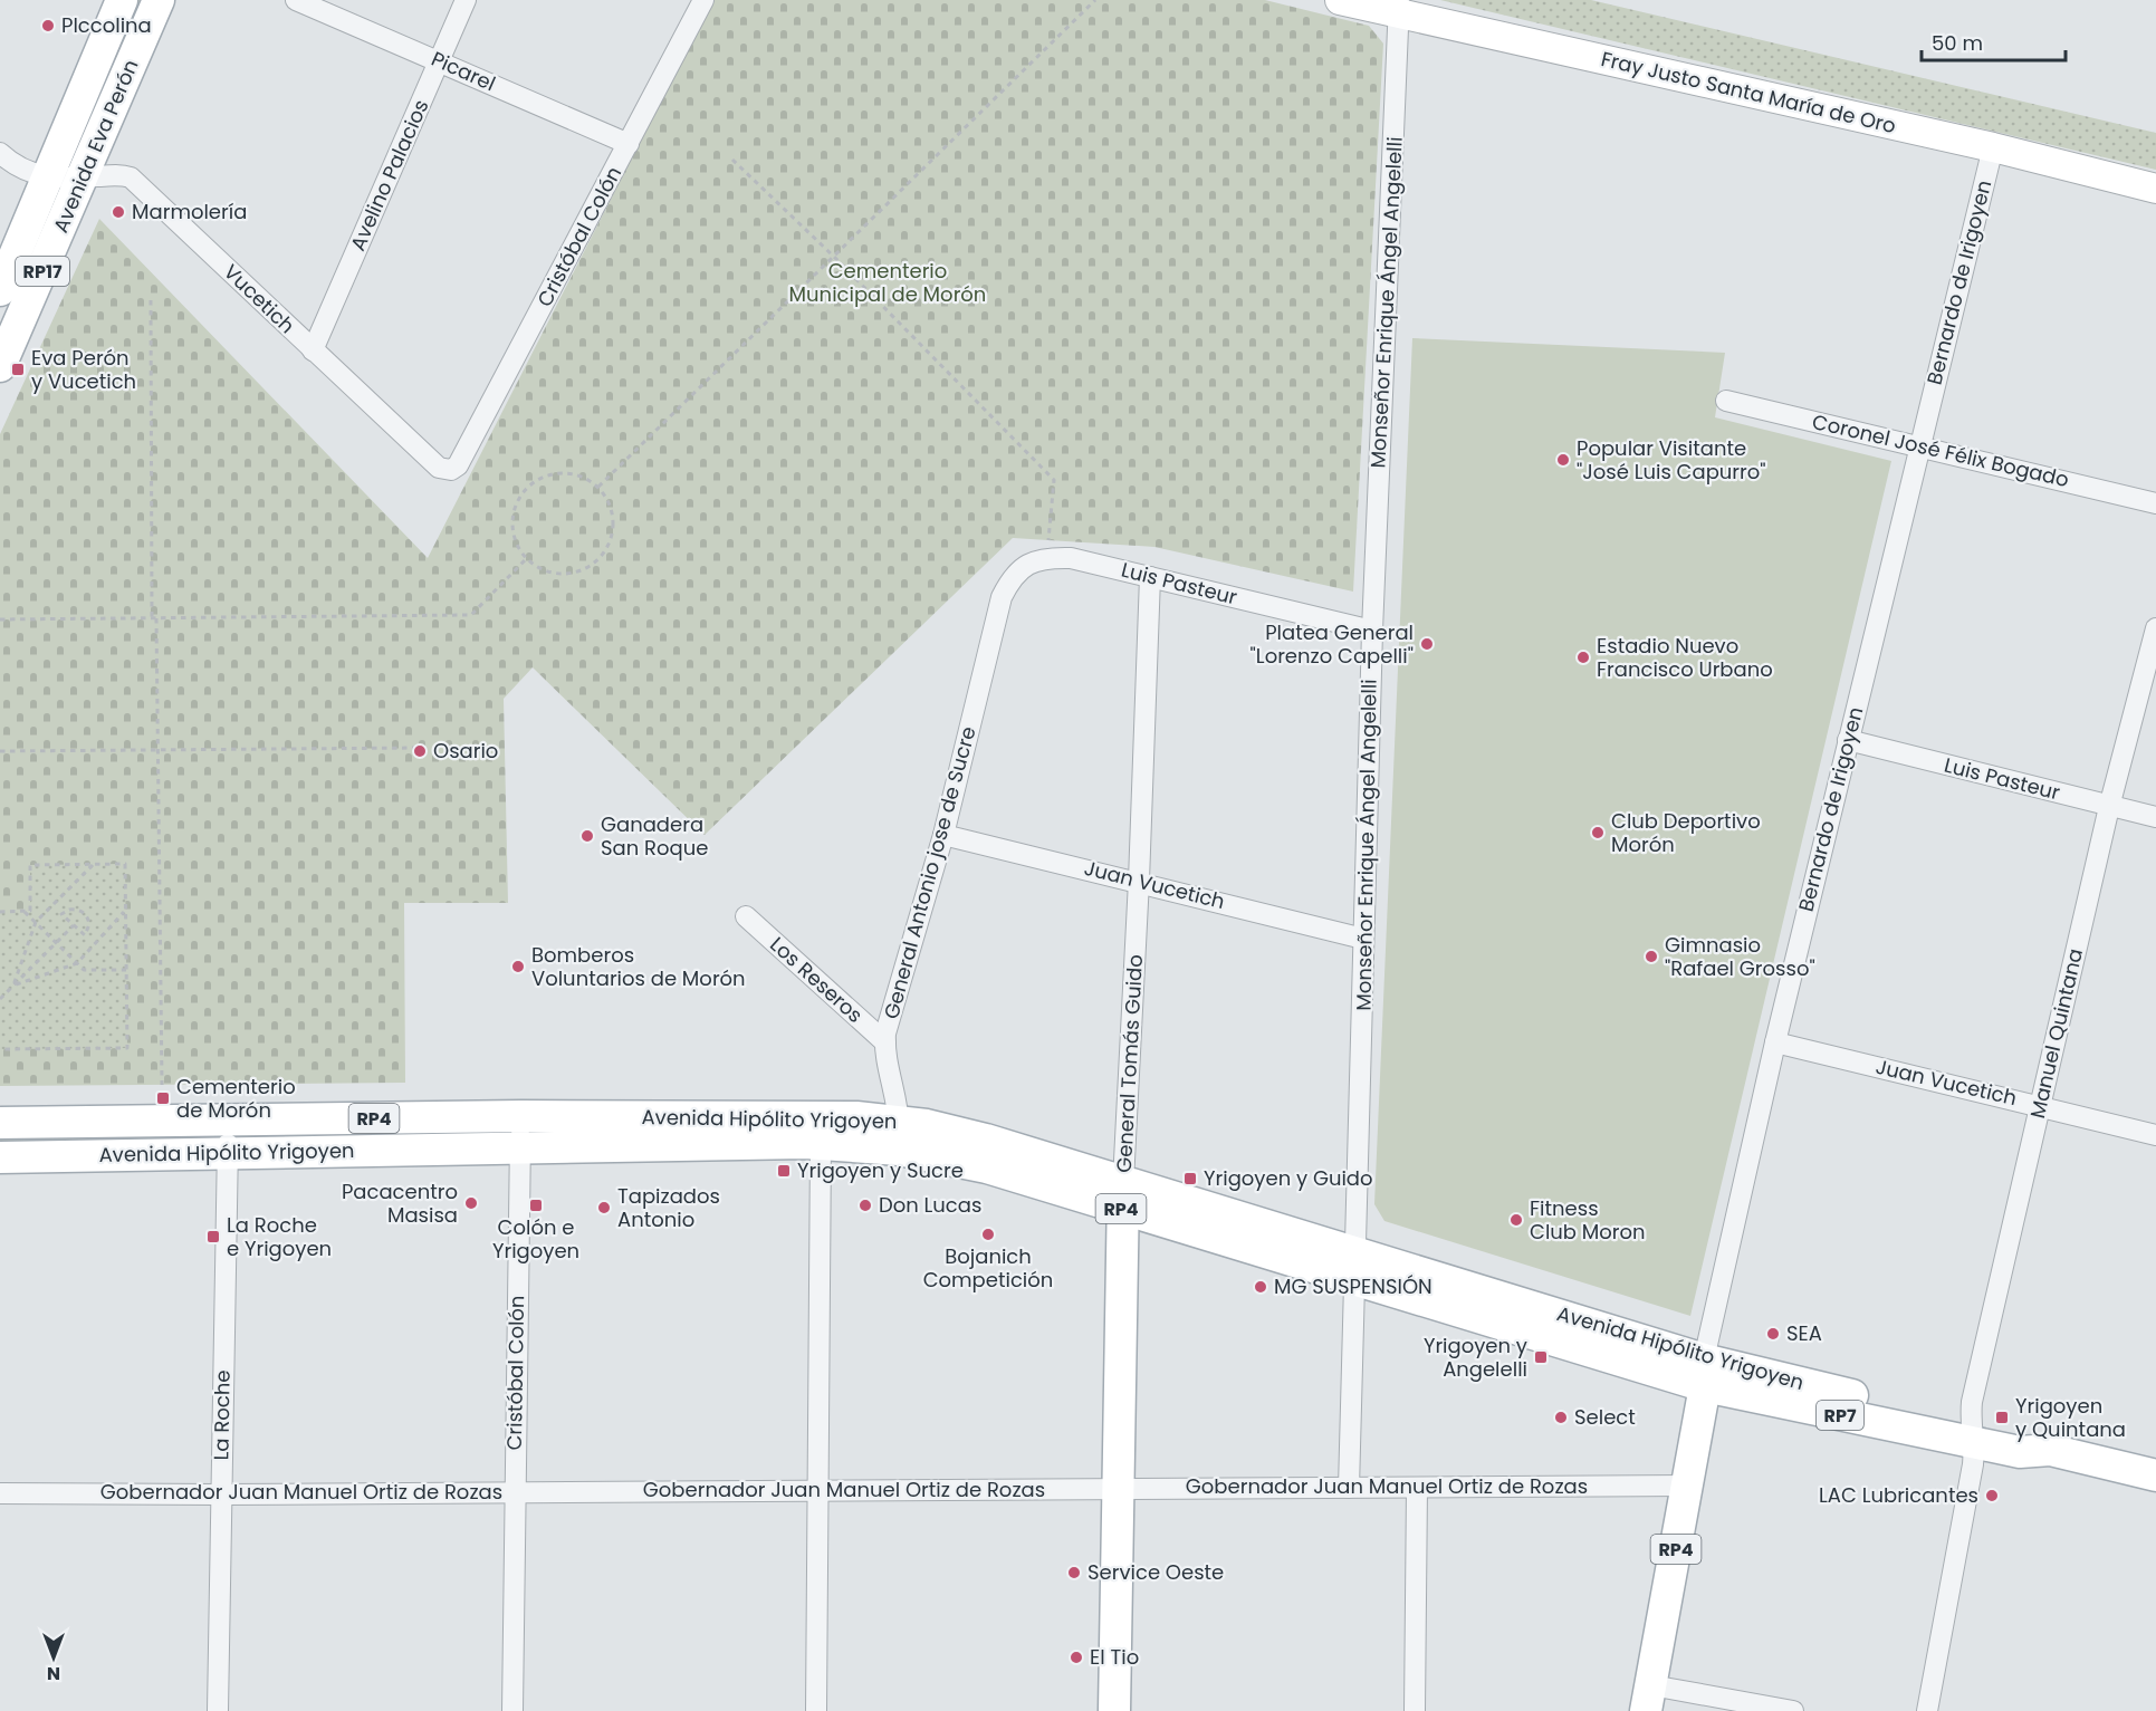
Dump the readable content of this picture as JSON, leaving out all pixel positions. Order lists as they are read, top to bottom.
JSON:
{
  "streets": {
    "main road": [
      "Avenida Eva Perón",
      "RP17",
      "Bernardo de Irigoyen",
      "General Tomás Guido",
      "RP4",
      "Avenida Hipólito Yrigoyen",
      "RP7"
    ],
    "street": [
      "Picarel",
      "Fray Justo Santa María de Oro",
      "Avelino Palacios",
      "Cristóbal Colón",
      "Vucetich",
      "Monseñor Enrique Ángel Angelelli",
      "Coronel José Félix Bogado",
      "Luis Pasteur",
      "General Antonio jose de Sucre",
      "Juan Vucetich",
      "Los Reseros",
      "Manuel Quintana",
      "La Roche",
      "Gobernador Juan Manuel Ortiz de Rozas"
    ]
  },
  "crossings": [
    ["Picarel", "Avelino Palacios"],
    ["Picarel", "Cristóbal Colón"],
    ["Fray Justo Santa María de Oro", "Bernardo de Irigoyen"],
    ["Fray Justo Santa María de Oro", "Monseñor Enrique Ángel Angelelli"],
    ["Avenida Eva Perón", "Vucetich"],
    ["Avelino Palacios", "Vucetich"],
    ["Cristóbal Colón", "Vucetich"],
    ["Cristóbal Colón", "Avenida Hipólito Yrigoyen"],
    ["Cristóbal Colón", "Gobernador Juan Manuel Ortiz de Rozas"],
    ["Bernardo de Irigoyen", "Coronel José Félix Bogado"],
    ["Bernardo de Irigoyen", "Luis Pasteur"],
    ["Bernardo de Irigoyen", "Juan Vucetich"],
    ["Bernardo de Irigoyen", "Avenida Hipólito Yrigoyen"],
    ["Bernardo de Irigoyen", "Gobernador Juan Manuel Ortiz de Rozas"],
    ["Monseñor Enrique Ángel Angelelli", "Luis Pasteur"],
    ["Monseñor Enrique Ángel Angelelli", "Juan Vucetich"],
    ["Monseñor Enrique Ángel Angelelli", "Avenida Hipólito Yrigoyen"],
    ["Monseñor Enrique Ángel Angelelli", "Gobernador Juan Manuel Ortiz de Rozas"],
    ["Luis Pasteur", "General Antonio jose de Sucre"],
    ["Luis Pasteur", "Manuel Quintana"],
    ["Luis Pasteur", "General Tomás Guido"],
    ["General Antonio jose de Sucre", "Juan Vucetich"],
    ["General Antonio jose de Sucre", "Los Reseros"],
    ["General Antonio jose de Sucre", "Avenida Hipólito Yrigoyen"],
    ["Juan Vucetich", "Manuel Quintana"],
    ["Juan Vucetich", "General Tomás Guido"],
    ["Manuel Quintana", "Avenida Hipólito Yrigoyen"],
    ["General Tomás Guido", "Avenida Hipólito Yrigoyen"],
    ["General Tomás Guido", "Gobernador Juan Manuel Ortiz de Rozas"],
    ["Avenida Hipólito Yrigoyen", "La Roche"],
    ["La Roche", "Gobernador Juan Manuel Ortiz de Rozas"]
  ],
  "parks": ["Cementerio Municipal de Morón"],
  "places": {
    "other": [
      "PIccolina",
      "Marmolería",
      "Popular Visitante \"José Luis Capurro\"",
      "Platea General \"Lorenzo Capelli\"",
      "Estadio Nuevo Francisco Urbano",
      "Osario",
      "Club Deportivo Morón",
      "Ganadera San Roque",
      "Gimnasio \"Rafael Grosso\"",
      "Bomberos Voluntarios de Morón",
      "Pacacentro Masisa",
      "Don Lucas",
      "Tapizados Antonio",
      "Fitness Club Moron",
      "Bojanich Competición",
      "MG SUSPENSIÓN",
      "SEA",
      "Select",
      "LAC Lubricantes",
      "Service Oeste",
      "El Tio"
    ],
    "transit": [
      "Eva Perón y Vucetich",
      "Cementerio de Morón",
      "Yrigoyen y Sucre",
      "Yrigoyen y Guido",
      "Colón e Yrigoyen",
      "La Roche e Yrigoyen",
      "Yrigoyen y Angelelli",
      "Yrigoyen y Quintana"
    ]
  },
  "scale_bar": "50 m",
  "north": "bottom"
}
